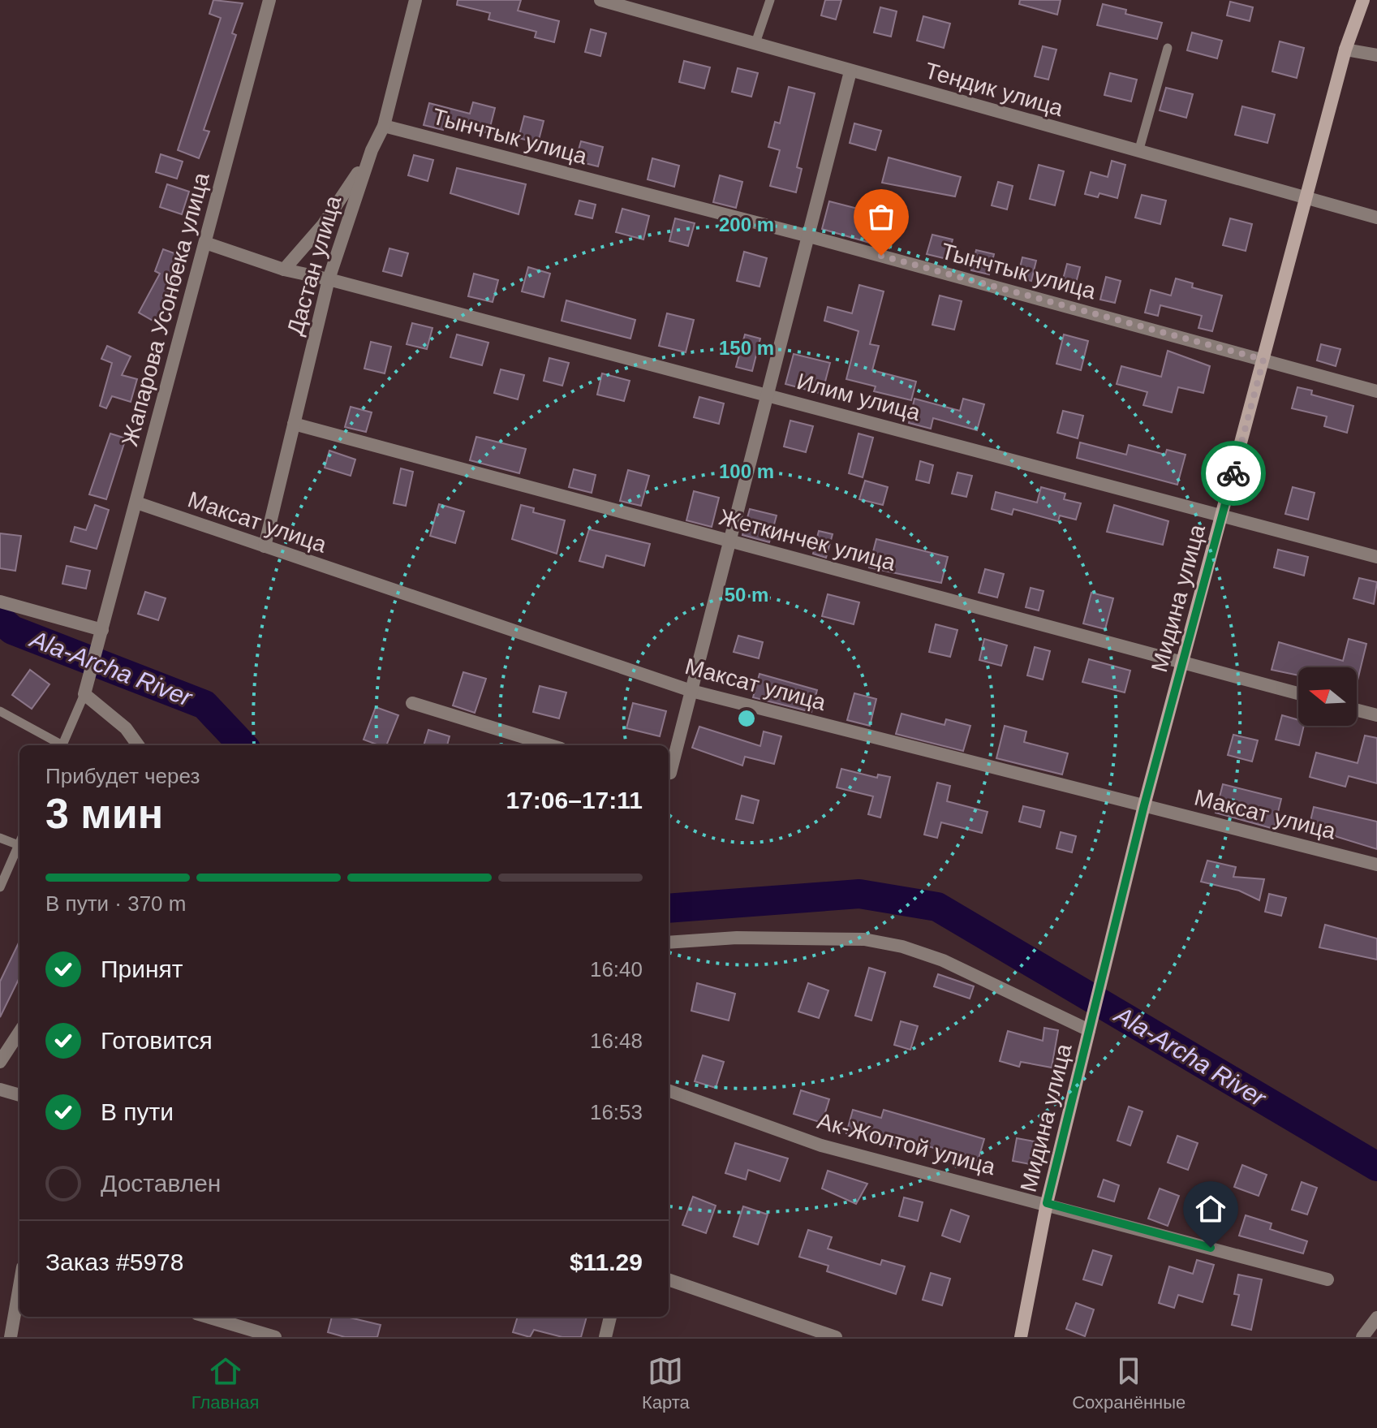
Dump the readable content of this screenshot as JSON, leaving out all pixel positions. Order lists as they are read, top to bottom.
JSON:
{
  "streets": {
    "street": [
      "Тендик улица",
      "Тынчтык улица",
      "Дастан улица",
      "Жапарова Усонбека улица",
      "Илим улица",
      "Максат улица",
      "Жеткинчек улица",
      "Мидина улица",
      "Ак-Жолтой улица"
    ]
  },
  "crossings": [
    ["Тендик улица", "Мидина улица"],
    ["Тынчтык улица", "Дастан улица"],
    ["Тынчтык улица", "Мидина улица"],
    ["Дастан улица", "Илим улица"],
    ["Дастан улица", "Максат улица"],
    ["Дастан улица", "Жеткинчек улица"],
    ["Жапарова Усонбека улица", "Илим улица"],
    ["Жапарова Усонбека улица", "Максат улица"],
    ["Илим улица", "Мидина улица"],
    ["Максат улица", "Мидина улица"],
    ["Жеткинчек улица", "Мидина улица"],
    ["Мидина улица", "Ак-Жолтой улица"]
  ],
  "water": ["Ala-Archa River"],
  "north": "left",
  "page": {
    "heading": ["3 мин", "Прибудет через", "17:06–17:11"],
    "panel": ["Заказ #5978", "$11.29"],
    "bar": "В пути · 370 m",
    "list": [
      ["Принят", "16:40"],
      ["Готовится", "16:48"],
      ["В пути", "16:53"],
      "Доставлен"
    ],
    "tabs": ["Главная", "Карта", "Сохранённые"]
  },
  "rings": [
    "200 m",
    "150 m",
    "100 m",
    "50 m"
  ]
}
